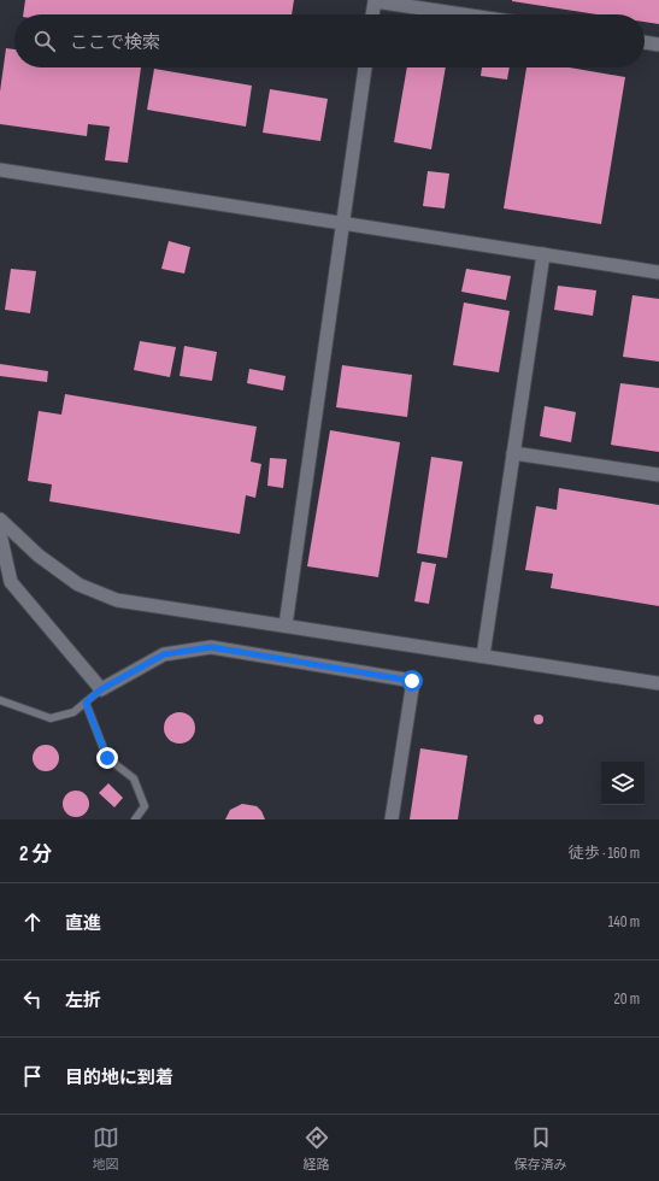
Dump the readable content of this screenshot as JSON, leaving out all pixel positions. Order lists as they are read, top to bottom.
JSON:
{
  "page": {
    "search": "ここで検索",
    "heading": ["2 分", "徒歩 · 160 m"],
    "list": [
      ["直進", "140 m"],
      ["左折", "20 m"],
      "目的地に到着"
    ],
    "nav": ["地図", "経路", "保存済み"]
  }
}
